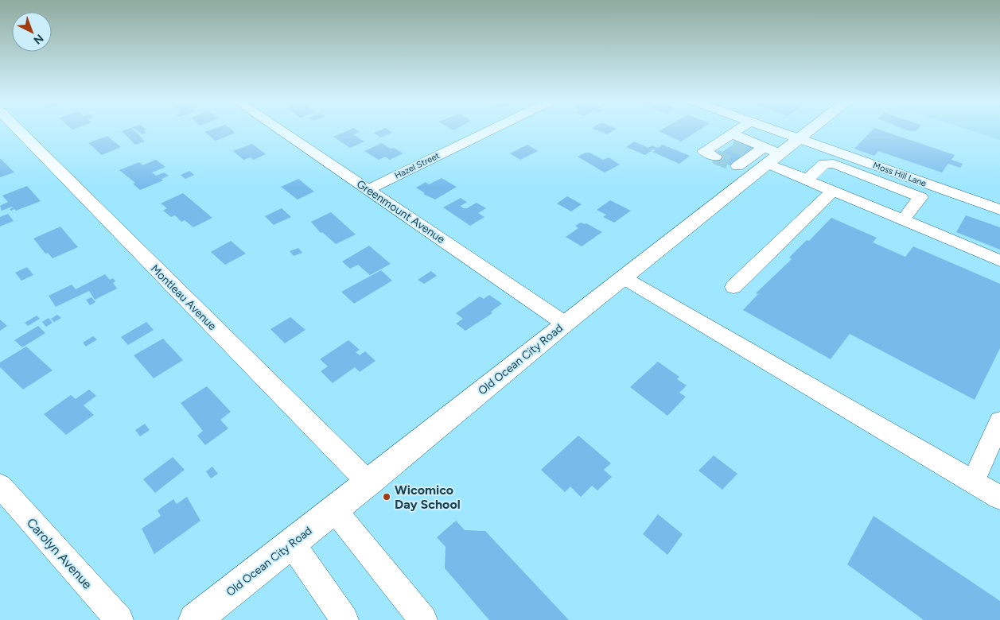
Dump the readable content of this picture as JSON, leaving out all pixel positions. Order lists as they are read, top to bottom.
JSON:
{
  "streets": {
    "main road": ["Old Ocean City Road"],
    "street": [
      "Hazel Street",
      "Moss Hill Lane",
      "Greenmount Avenue",
      "Montleau Avenue",
      "Carolyn Avenue"
    ]
  },
  "crossings": [
    ["Hazel Street", "Greenmount Avenue"],
    ["Moss Hill Lane", "Old Ocean City Road"],
    ["Greenmount Avenue", "Old Ocean City Road"],
    ["Montleau Avenue", "Old Ocean City Road"]
  ],
  "places": ["Wicomico Day School"],
  "north": "bottom right"
}
